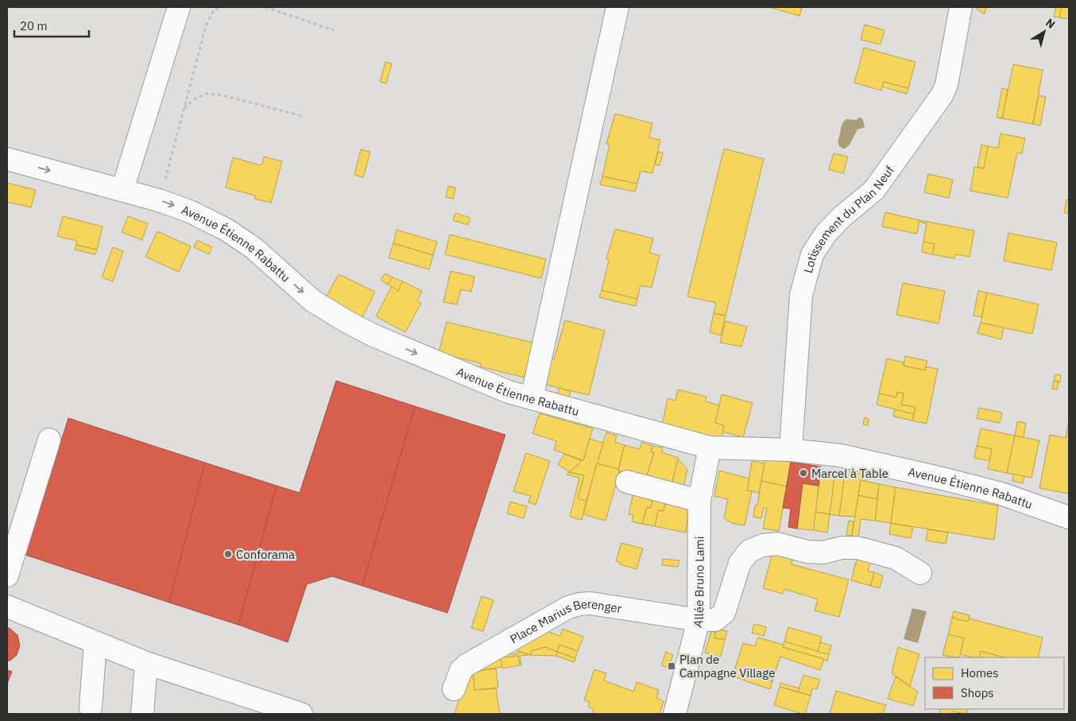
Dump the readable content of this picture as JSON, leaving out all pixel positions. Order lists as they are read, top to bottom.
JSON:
{
  "streets": {
    "street": [
      "Lotissement du Plan Neuf",
      "Avenue Étienne Rabattu",
      "Allée Bruno Lami",
      "Place Marius Berenger"
    ]
  },
  "crossings": [
    ["Lotissement du Plan Neuf", "Avenue Étienne Rabattu"],
    ["Avenue Étienne Rabattu", "Allée Bruno Lami"],
    ["Allée Bruno Lami", "Place Marius Berenger"]
  ],
  "one_way": ["Avenue Étienne Rabattu"],
  "places": {
    "other": ["Marcel à Table", "Conforama"],
    "transit": ["Plan de Campagne Village"]
  },
  "legend": ["Homes", "Shops"],
  "scale_bar": "20 m",
  "north": "top right"
}
